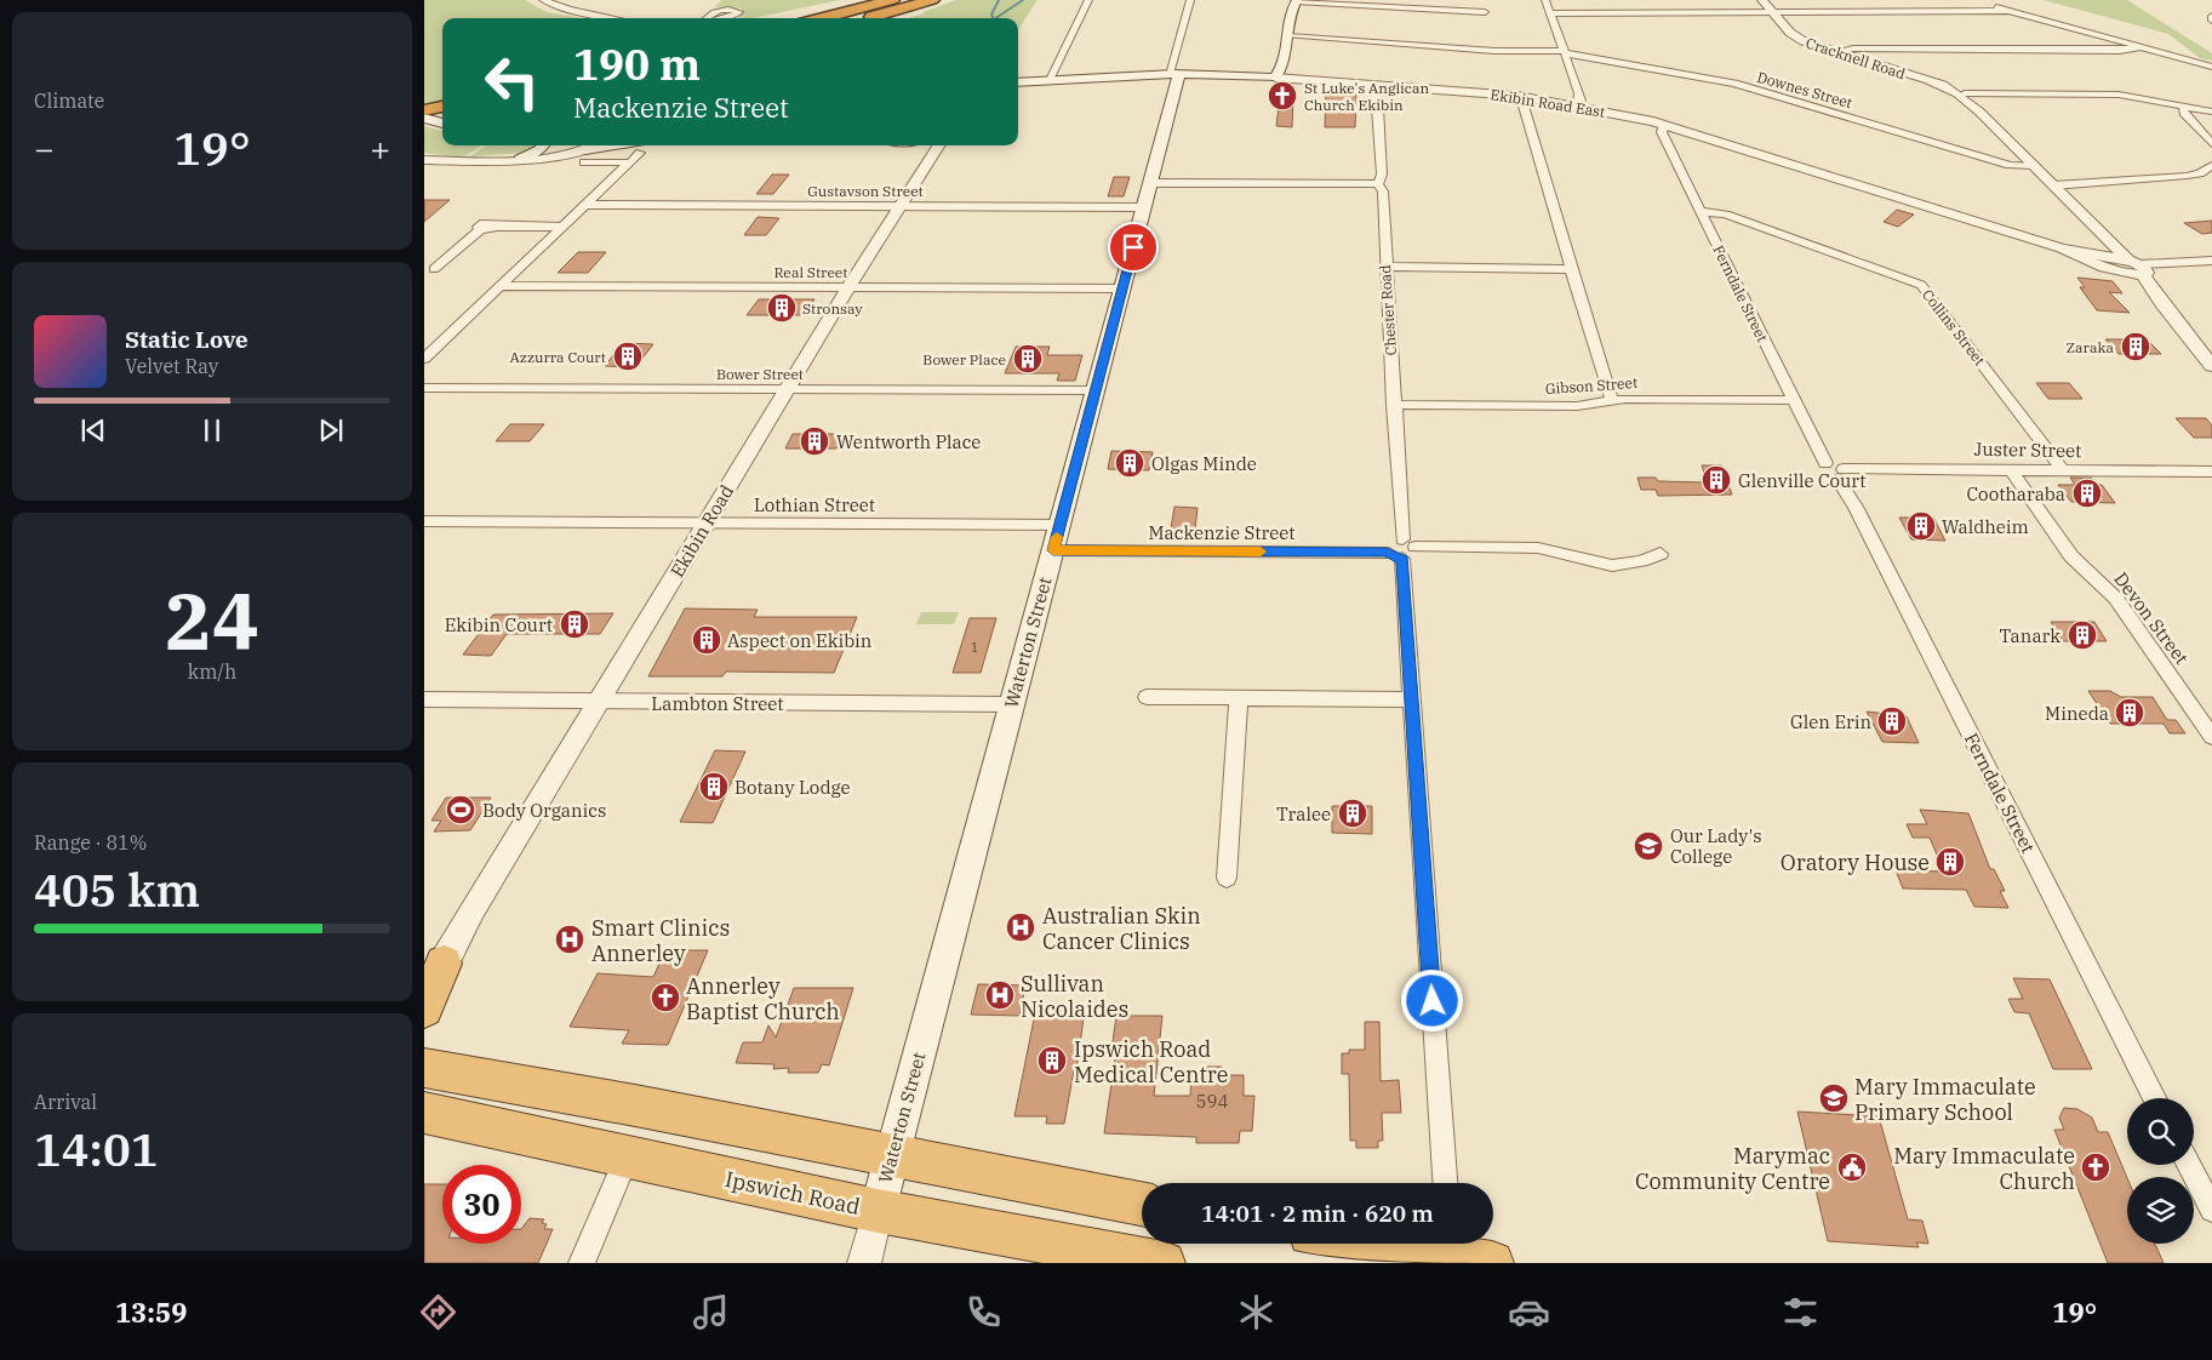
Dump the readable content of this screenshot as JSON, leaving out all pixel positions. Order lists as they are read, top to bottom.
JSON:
{
  "streets": {
    "highway": ["Ipswich Road"],
    "main road": ["Ekibin Road East", "Waterton Street"],
    "street": [
      "Cracknell Road",
      "Downes Street",
      "Gustavson Street",
      "Real Street",
      "Ferndale Street",
      "Chester Road",
      "Collins Street",
      "Bower Street",
      "Gibson Street",
      "Juster Street",
      "Lothian Street",
      "Ekibin Road",
      "Mackenzie Street",
      "Devon Street",
      "Lambton Street"
    ]
  },
  "crossings": [
    ["Cracknell Road", "Downes Street"],
    ["Cracknell Road", "Ekibin Road East"],
    ["Ekibin Road East", "Ferndale Street"],
    ["Ekibin Road East", "Chester Road"],
    ["Ekibin Road East", "Waterton Street"],
    ["Gustavson Street", "Ekibin Road"],
    ["Gustavson Street", "Waterton Street"],
    ["Real Street", "Ekibin Road"],
    ["Real Street", "Waterton Street"],
    ["Ferndale Street", "Collins Street"],
    ["Ferndale Street", "Gibson Street"],
    ["Ferndale Street", "Juster Street"],
    ["Chester Road", "Gibson Street"],
    ["Collins Street", "Juster Street"],
    ["Bower Street", "Ekibin Road"],
    ["Bower Street", "Waterton Street"],
    ["Juster Street", "Devon Street"],
    ["Lothian Street", "Ekibin Road"],
    ["Lothian Street", "Waterton Street"],
    ["Ekibin Road", "Lambton Street"],
    ["Mackenzie Street", "Waterton Street"],
    ["Waterton Street", "Lambton Street"],
    ["Waterton Street", "Ipswich Road"]
  ],
  "places": {
    "church": ["St Luke's Anglican Church Ekibin", "Annerley Baptist Church", "Mary Immaculate Church"],
    "building": [
      "Stronsay",
      "Zaraka",
      "Azzurra Court",
      "Bower Place",
      "Wentworth Place",
      "Olgas Minde",
      "Glenville Court",
      "Cootharaba",
      "Waldheim",
      "Ekibin Court",
      "Tanark",
      "Aspect on Ekibin",
      "Mineda",
      "Glen Erin",
      "Botany Lodge",
      "Tralee",
      "Oratory House",
      "Ipswich Road Medical Centre"
    ],
    "sports": ["Body Organics"],
    "school or university": ["Our Lady's College", "Mary Immaculate Primary School"],
    "hospital": ["Australian Skin Cancer Clinics", "Smart Clinics Annerley", "Sullivan Nicolaides"],
    "public building": ["Marymac Community Centre"]
  },
  "house_numbers": ["1", "594"],
  "page": {
    "tile": [
      "Climate",
      ["24", "km/h"],
      ["Range · 81%", "405 km"],
      ["Arrival", "14:01"]
    ],
    "turn": ["190 m", "Mackenzie Street"],
    "heat": ["−", "19°", "+"],
    "song": ["Static Love", "Velvet Ray"],
    "limit": "30",
    "trip": "14:01 · 2 min · 620 m",
    "tabs": ["13:59", "19°"]
  }
}
